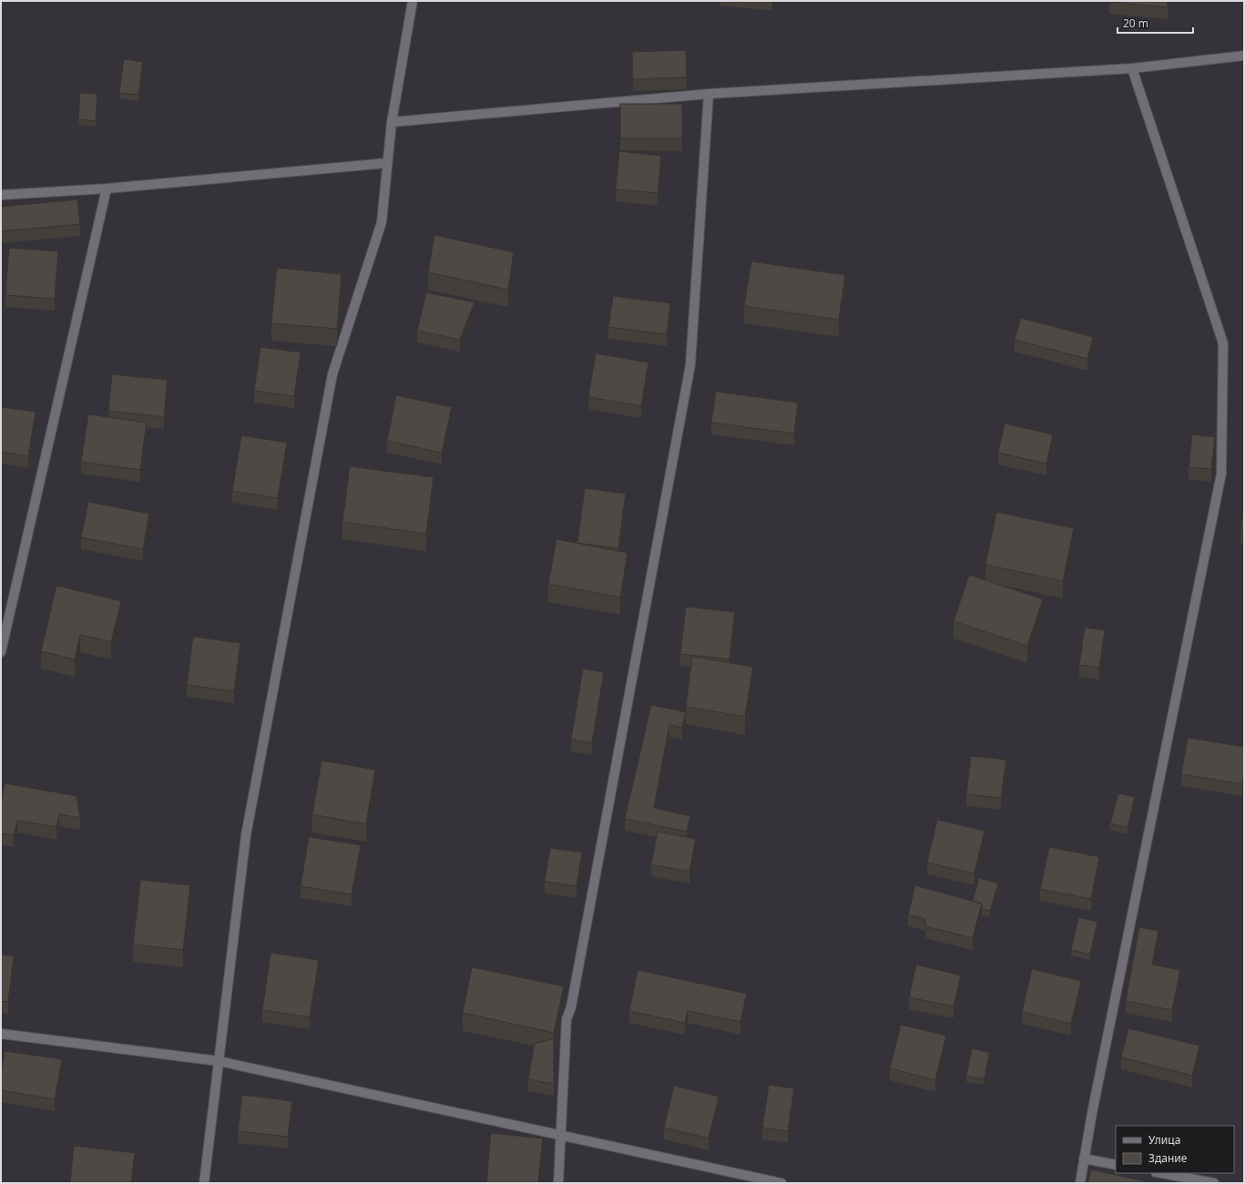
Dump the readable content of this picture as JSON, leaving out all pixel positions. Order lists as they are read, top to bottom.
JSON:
{
  "legend": ["Улица", "Здание"],
  "scale_bar": "20 m"
}
